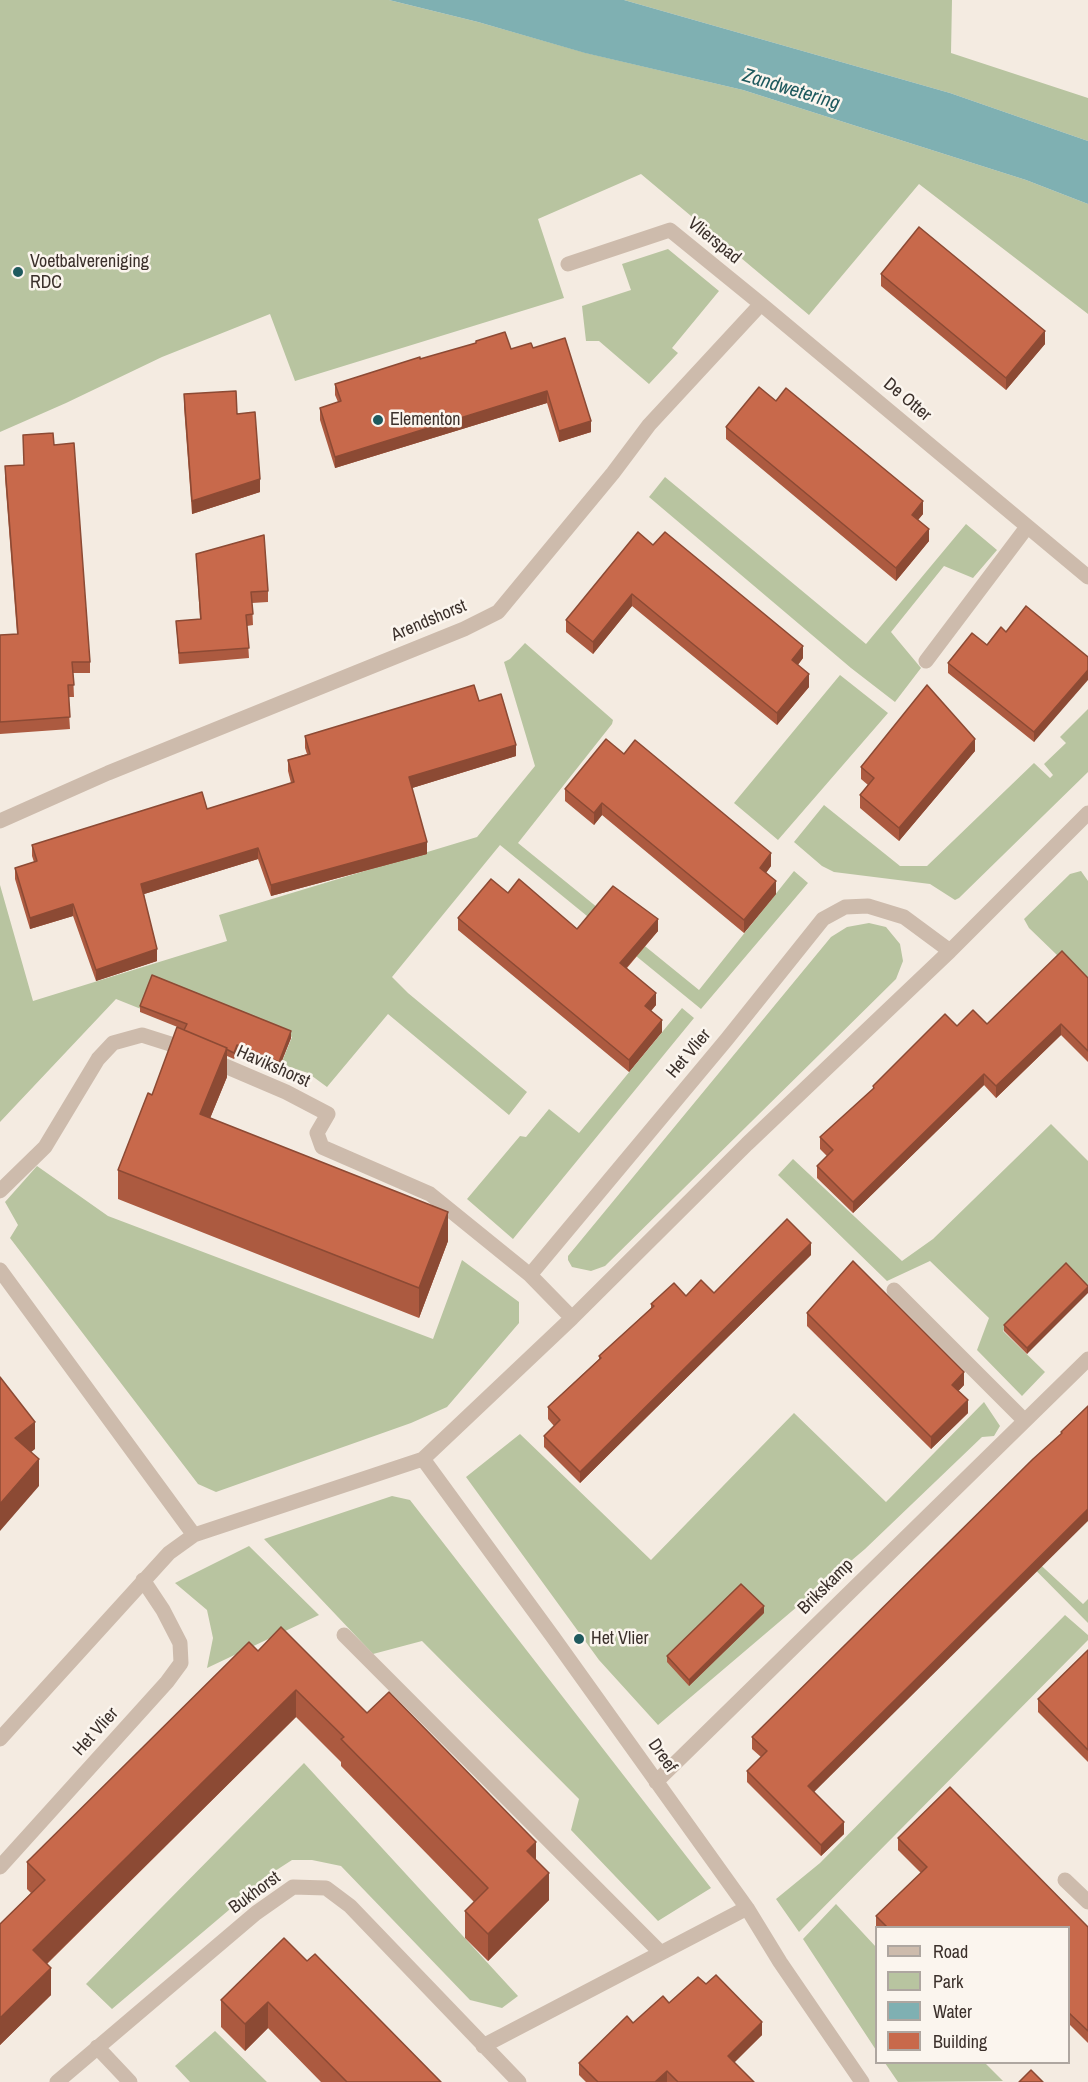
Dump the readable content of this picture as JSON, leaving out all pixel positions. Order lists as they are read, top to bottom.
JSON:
{
  "streets": {
    "street": [
      "Vlierspad",
      "De Otter",
      "Arendshorst",
      "Het Vlier",
      "Havikshorst",
      "Brikskamp",
      "Dreef",
      "Bukhorst"
    ]
  },
  "crossings": [
    ["Vlierspad", "De Otter"],
    ["Vlierspad", "Arendshorst"],
    ["De Otter", "Arendshorst"],
    ["Het Vlier", "Havikshorst"],
    ["Brikskamp", "Dreef"]
  ],
  "water": ["Zandwetering"],
  "places": ["Voetbalvereniging RDC", "Elementon", "Het Vlier"],
  "legend": [
    "Road",
    "Park",
    "Water",
    "Building"
  ]
}
